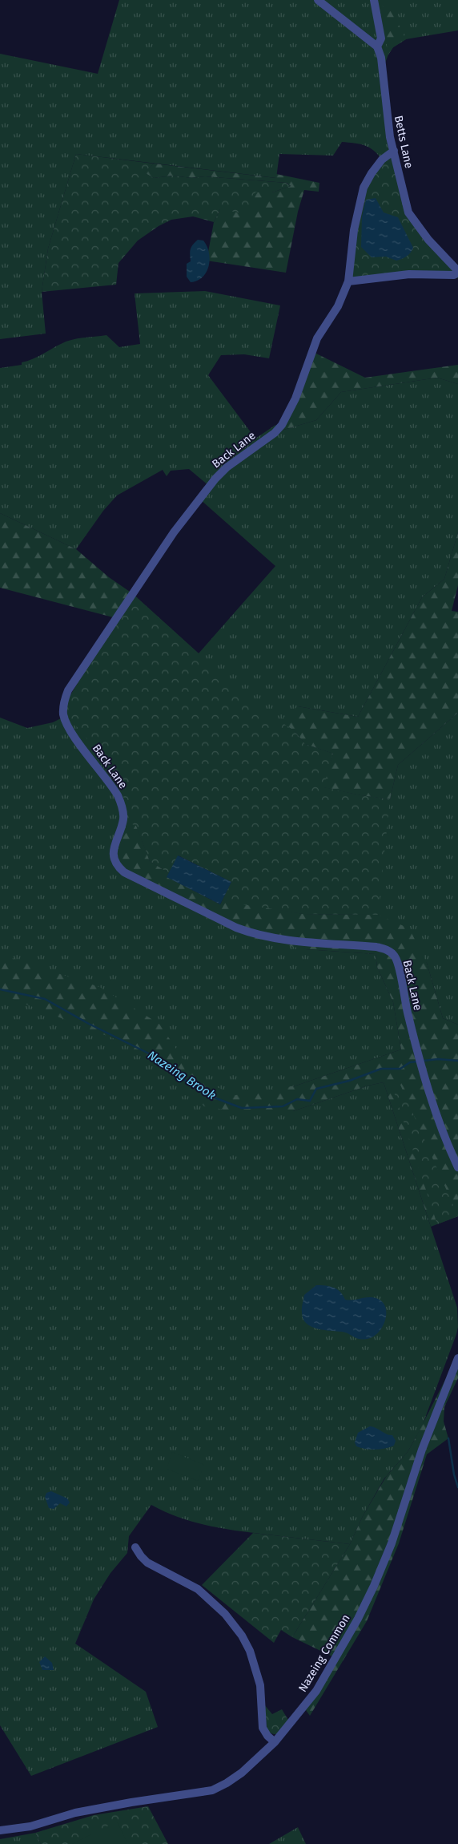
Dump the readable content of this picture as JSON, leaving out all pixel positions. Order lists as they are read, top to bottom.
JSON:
{
  "streets": {
    "street": ["Betts Lane", "Back Lane", "Nazeing Common"]
  },
  "crossings": [
    ["Betts Lane", "Back Lane"]
  ],
  "water": ["Nazeing Brook"]
}
